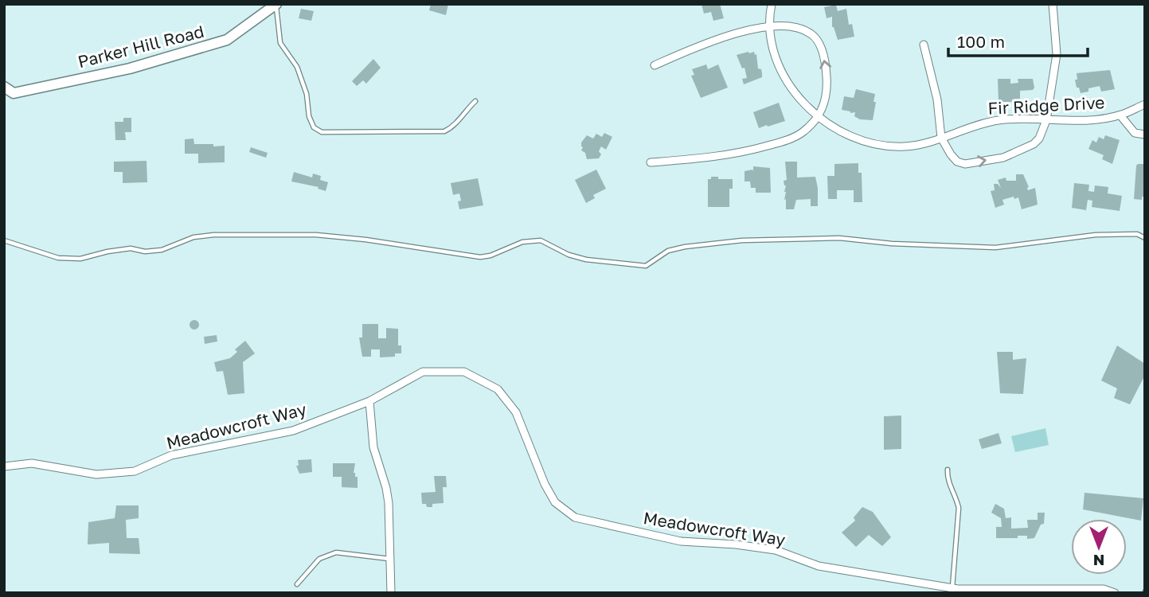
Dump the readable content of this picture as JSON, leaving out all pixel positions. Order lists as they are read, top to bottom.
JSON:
{
  "streets": {
    "street": ["Parker Hill Road", "Fir Ridge Drive", "Meadowcroft Way"]
  },
  "scale_bar": "100 m",
  "north": "bottom"
}
